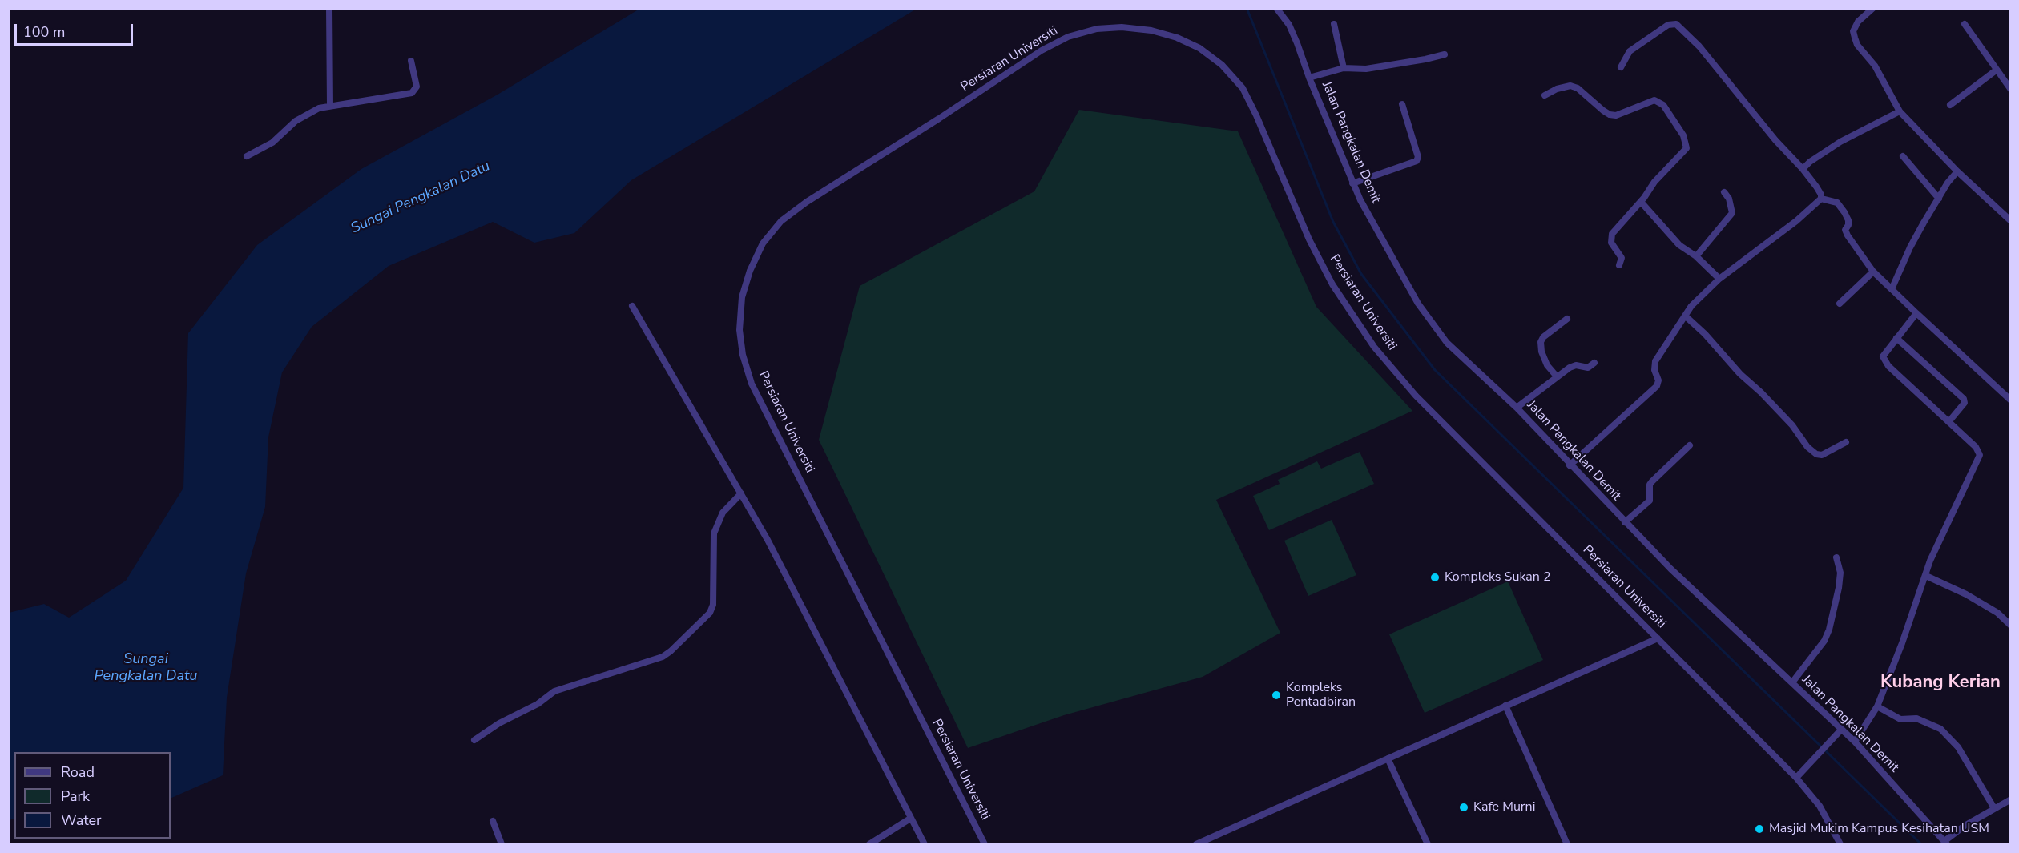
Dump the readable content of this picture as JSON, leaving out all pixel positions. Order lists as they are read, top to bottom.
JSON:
{
  "streets": {
    "street": ["Persiaran Universiti", "Jalan Pangkalan Demit"]
  },
  "districts": ["Kubang Kerian"],
  "water": ["Sungai Pengkalan Datu"],
  "places": [
    "Kompleks Sukan 2",
    "Kompleks Pentadbiran",
    "Kafe Murni",
    "Masjid Mukim Kampus Kesihatan USM"
  ],
  "legend": ["Road", "Park", "Water"],
  "scale_bar": "100 m"
}
